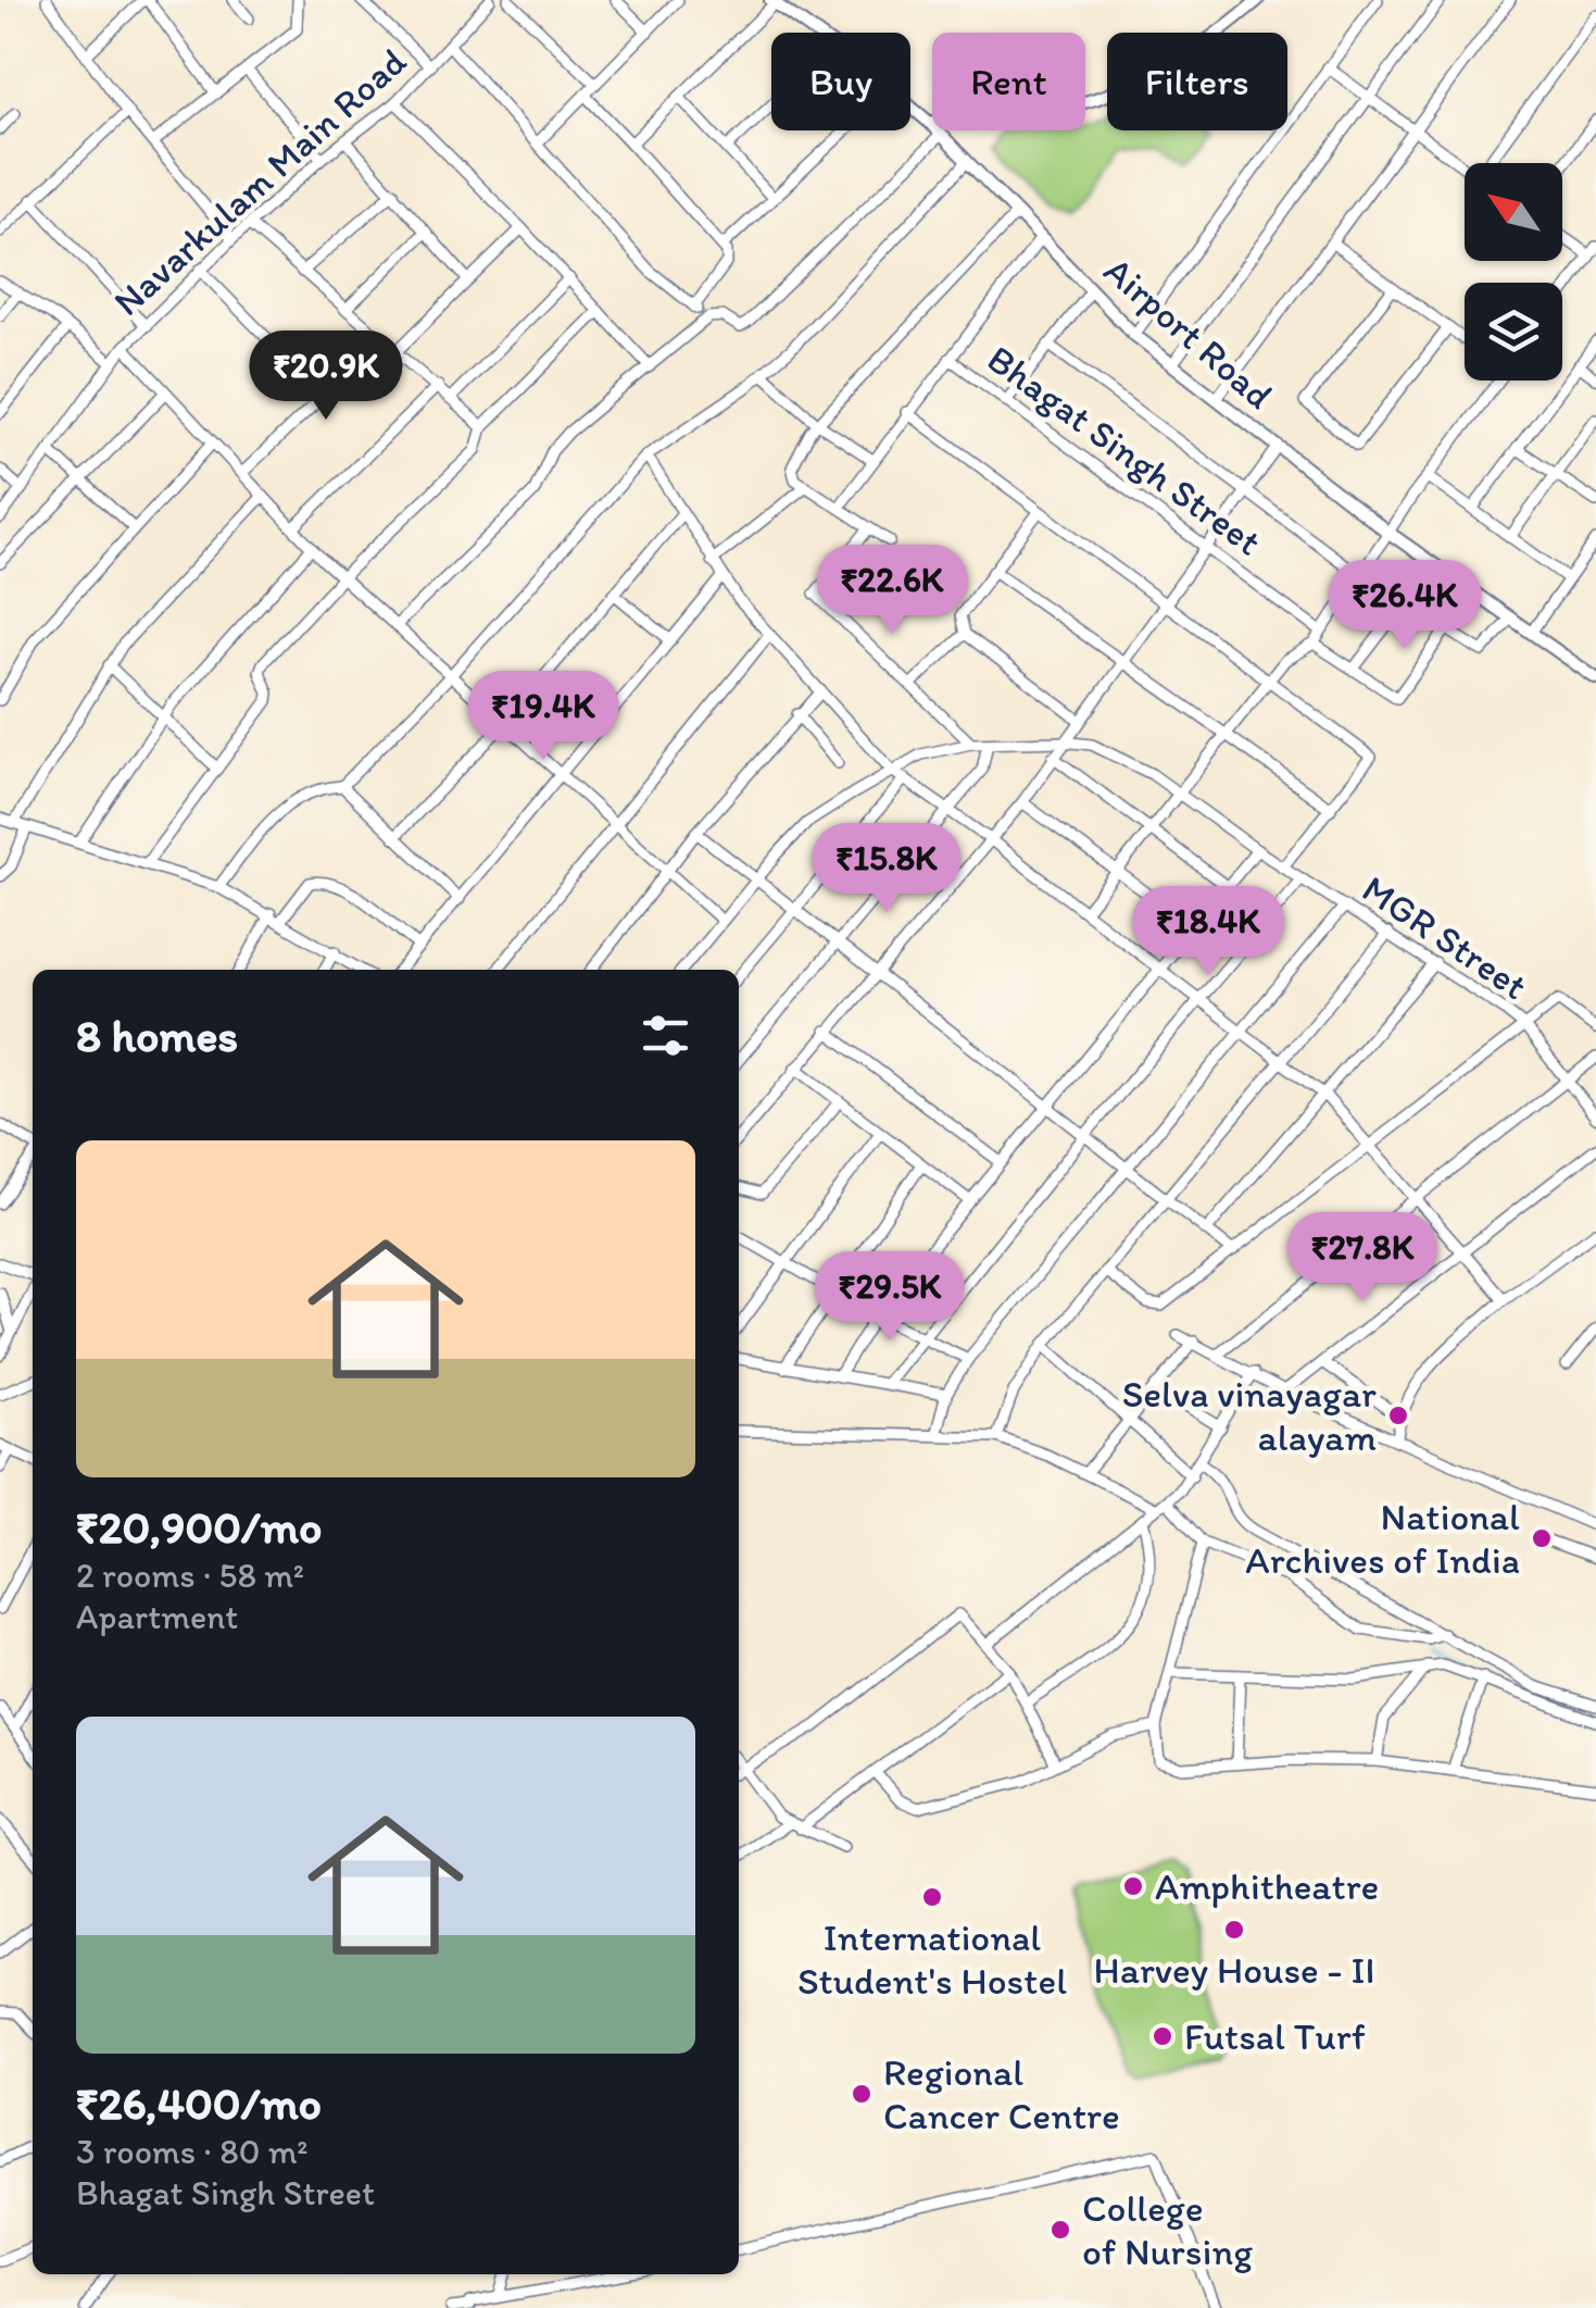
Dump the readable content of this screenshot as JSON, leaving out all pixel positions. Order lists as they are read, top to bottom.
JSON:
{
  "streets": {
    "street": [
      "Navarkulam Main Road",
      "Airport Road",
      "Bhagat Singh Street",
      "MGR Street"
    ]
  },
  "places": [
    "Selva vinayagar alayam",
    "National Archives of India",
    "Amphitheatre",
    "International Student's Hostel",
    "Harvey House - II",
    "Futsal Turf",
    "Regional Cancer Centre",
    "College of Nursing"
  ],
  "north": "top left",
  "page": {
    "chip": ["Buy", "Rent", "Filters"],
    "price": [
      "₹20.9K",
      "₹22.6K",
      "₹26.4K",
      "₹19.4K",
      "₹15.8K",
      "₹18.4K",
      "₹27.8K",
      "₹29.5K"
    ],
    "heading": "8 homes",
    "list": [
      {
        "name": "₹20,900/mo",
        "note": "2 rooms · 58 m² · Apartment"
      },
      {
        "name": "₹26,400/mo",
        "note": "3 rooms · 80 m² · Bhagat Singh Street"
      }
    ]
  }
}
